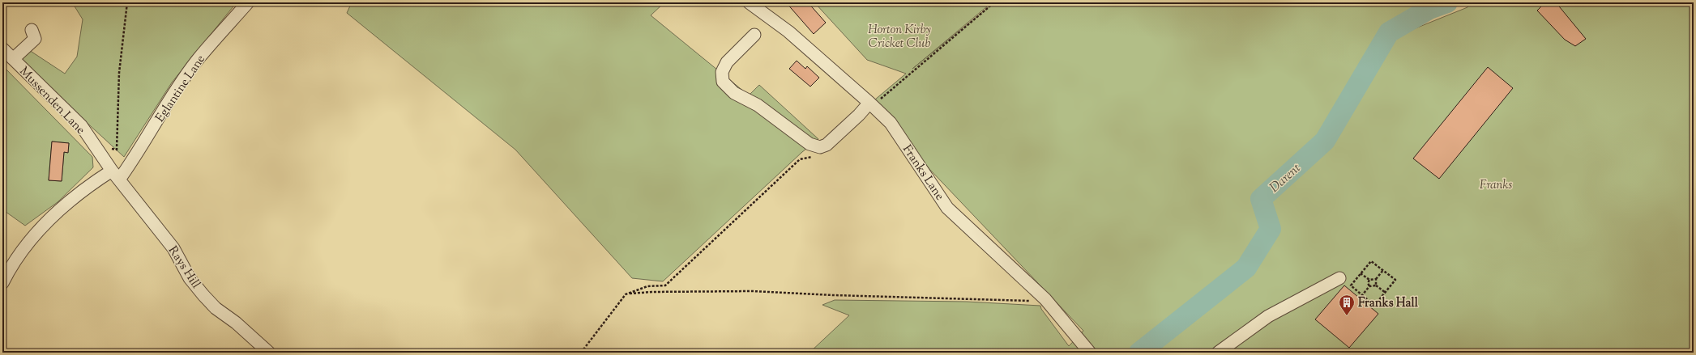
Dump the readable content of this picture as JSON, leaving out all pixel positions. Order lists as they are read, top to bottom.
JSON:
{
  "streets": {
    "street": [
      "Eglantine Lane",
      "Mussenden Lane",
      "Franks Lane",
      "Rays Hill"
    ]
  },
  "crossings": [
    ["Eglantine Lane", "Mussenden Lane"],
    ["Eglantine Lane", "Rays Hill"],
    ["Mussenden Lane", "Rays Hill"]
  ],
  "water": ["Darent"],
  "parks": ["Horton Kirby Cricket Club", "Franks"],
  "places": {
    "building": ["Franks Hall"]
  }
}
